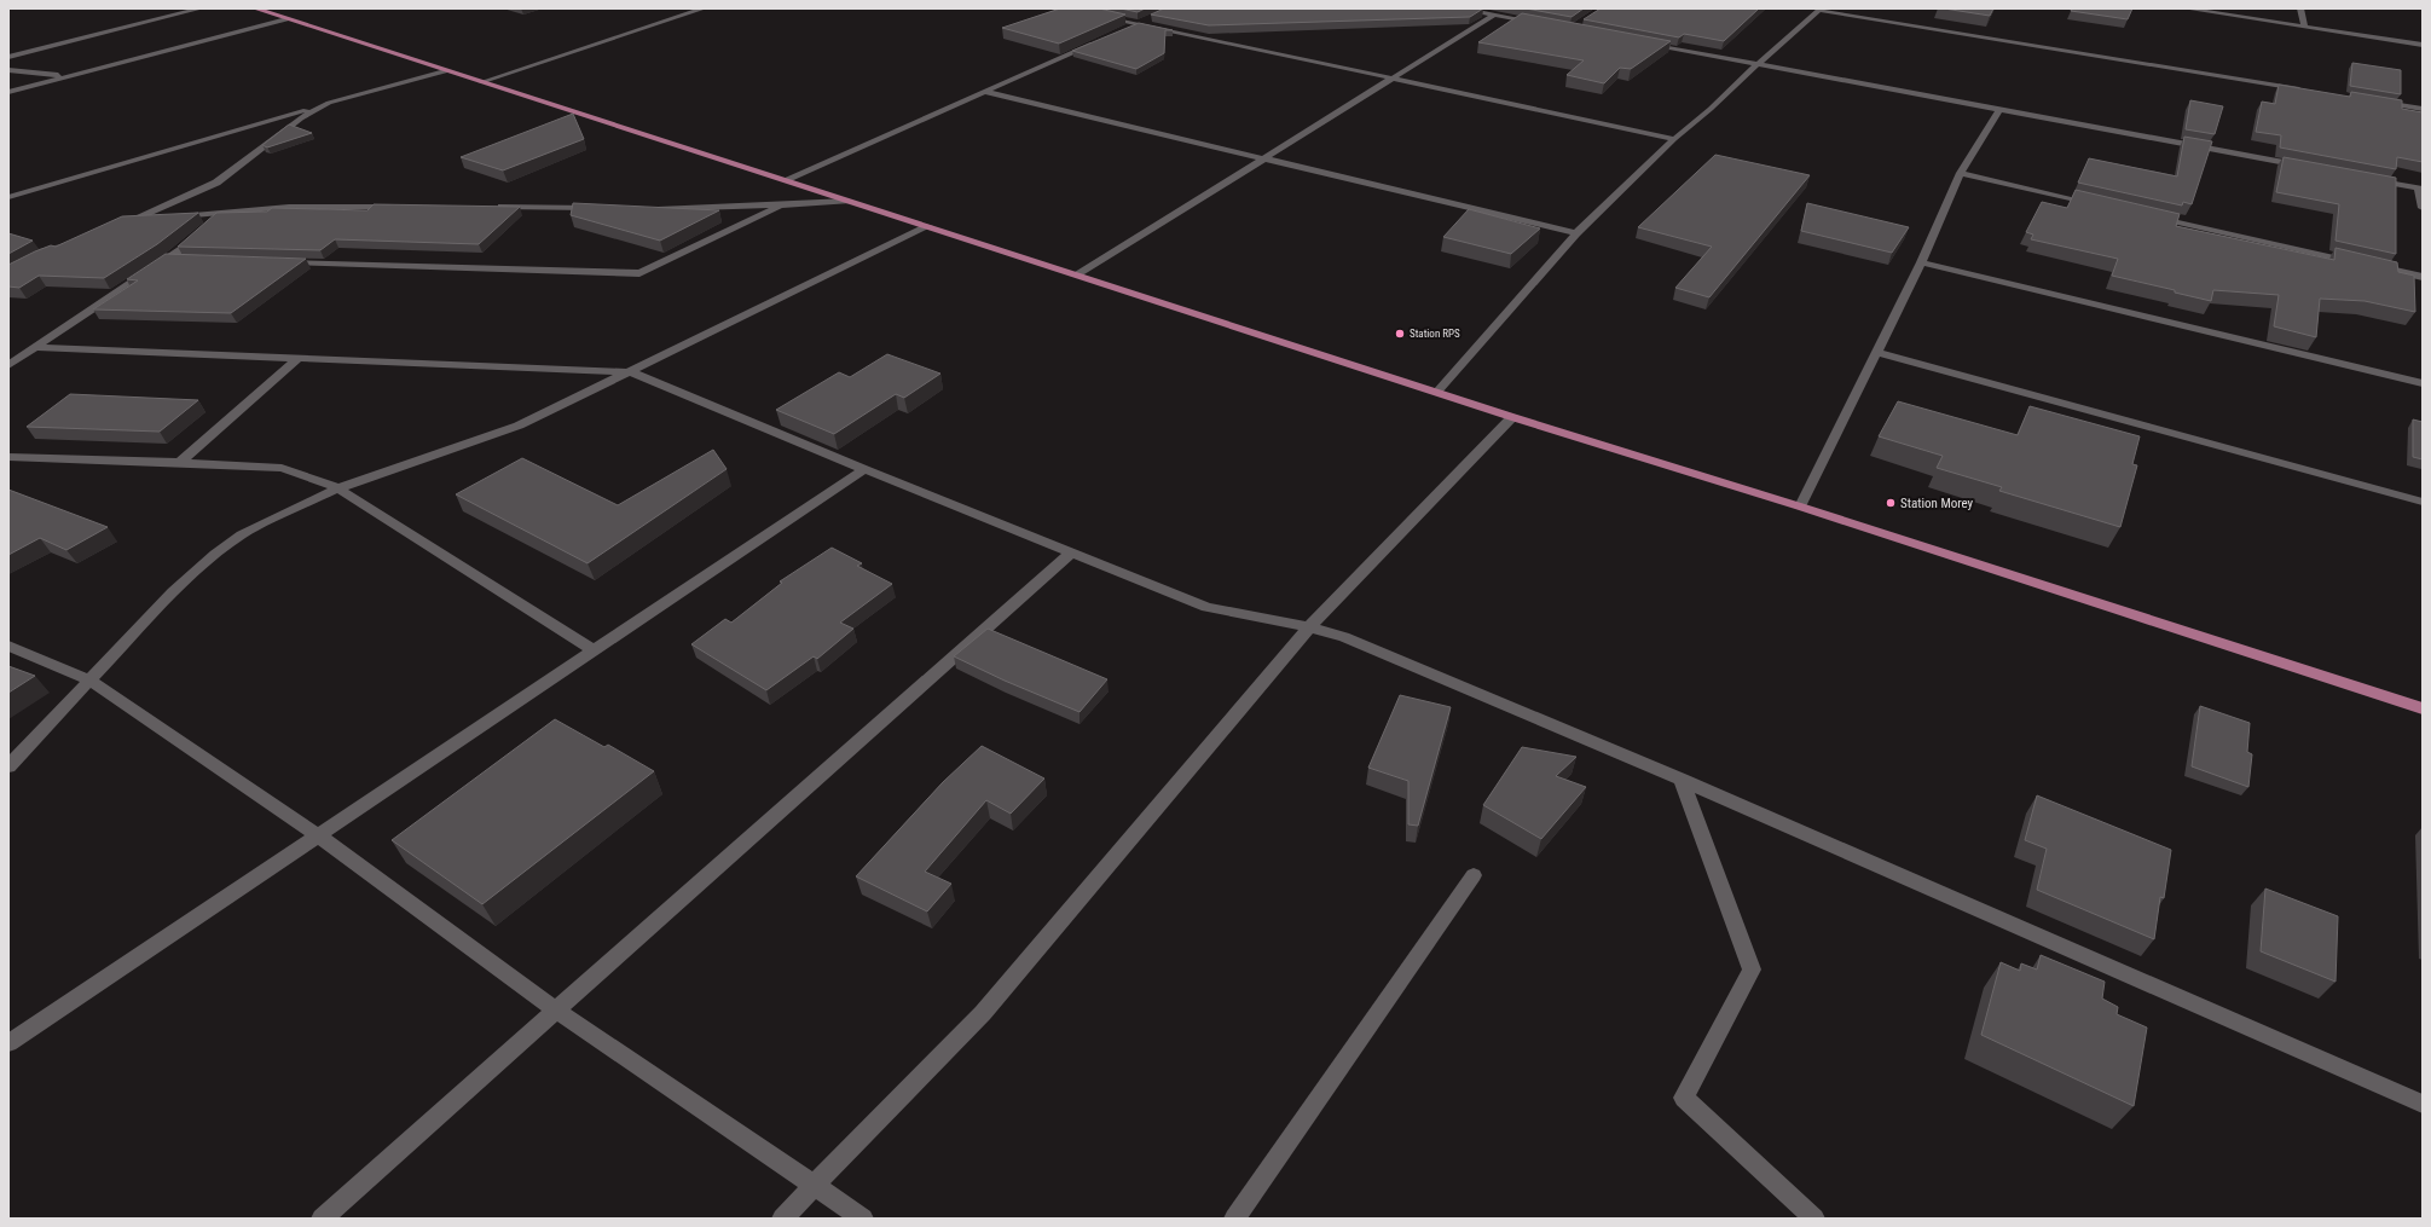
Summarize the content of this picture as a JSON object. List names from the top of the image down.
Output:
{
  "places": ["Station RPS", "Station Morey"]
}
